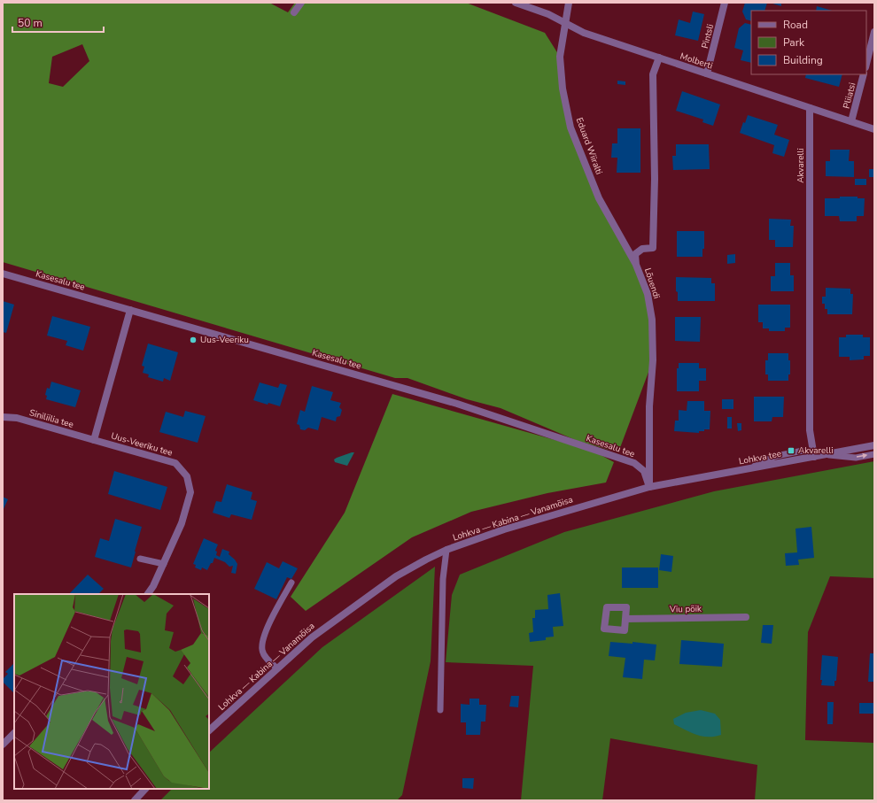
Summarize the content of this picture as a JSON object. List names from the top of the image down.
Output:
{
  "streets": {
    "street": [
      "Pintsli",
      "Molberti",
      "Pliiatsi",
      "Eduard Wiiralti",
      "Akvarelli",
      "Kasesalu tee",
      "Lõuendi",
      "Siniliilia tee",
      "Uus-Veeriku tee",
      "Lohkva tee",
      "Lohkva — Kabina — Vanamõisa",
      "Viu põik"
    ]
  },
  "crossings": [
    ["Pintsli", "Molberti"],
    ["Molberti", "Pliiatsi"],
    ["Molberti", "Eduard Wiiralti"],
    ["Molberti", "Akvarelli"],
    ["Molberti", "Lõuendi"],
    ["Eduard Wiiralti", "Lõuendi"],
    ["Akvarelli", "Lohkva tee"],
    ["Kasesalu tee", "Lõuendi"],
    ["Kasesalu tee", "Lohkva tee"],
    ["Kasesalu tee", "Lohkva — Kabina — Vanamõisa"],
    ["Lõuendi", "Lohkva tee"],
    ["Lõuendi", "Lohkva — Kabina — Vanamõisa"],
    ["Siniliilia tee", "Uus-Veeriku tee"],
    ["Lohkva tee", "Lohkva — Kabina — Vanamõisa"]
  ],
  "places": {
    "other": ["Uus-Veeriku"],
    "transit": ["Akvarelli"]
  },
  "legend": ["Road", "Park", "Building"],
  "scale_bar": "50 m"
}
